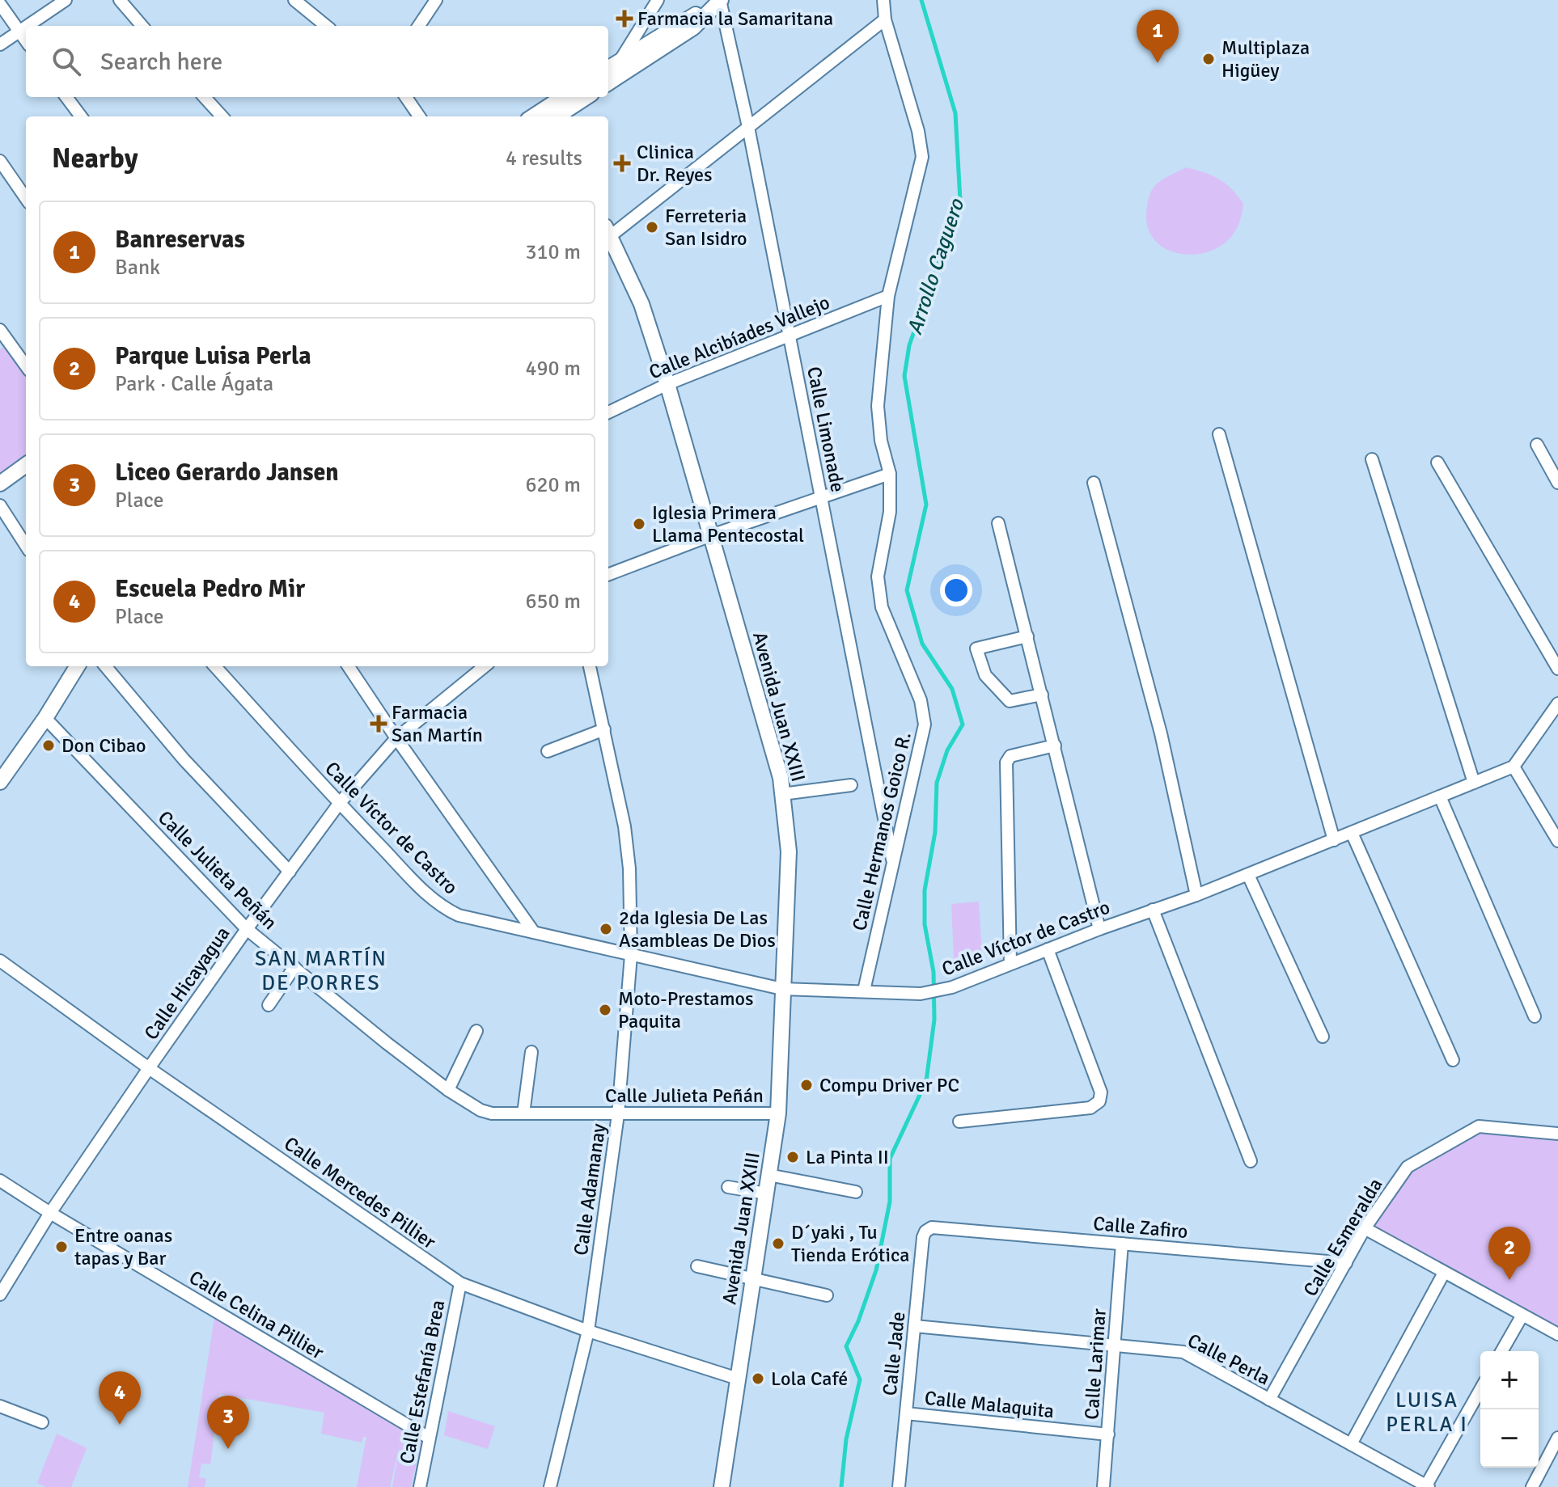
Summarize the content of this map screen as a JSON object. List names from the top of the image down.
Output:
{
  "streets": {
    "main road": ["Avenida Juan XXIII"],
    "street": [
      "Calle Alcibíades Vallejo",
      "Calle Limonade",
      "Calle Víctor de Castro",
      "Calle Hermanos Goico R.",
      "Calle Julieta Peñán",
      "Calle Hicayagua",
      "Calle Adamanay",
      "Calle Mercedes Pillier",
      "Calle Zafiro",
      "Calle Esmeralda",
      "Calle Celina Pillier",
      "Calle Jade",
      "Calle Perla",
      "Calle Larimar",
      "Calle Estefanía Brea",
      "Calle Malaquita"
    ]
  },
  "crossings": [
    ["Calle Alcibíades Vallejo", "Calle Limonade"],
    ["Calle Alcibíades Vallejo", "Avenida Juan XXIII"],
    ["Calle Alcibíades Vallejo", "Calle Hermanos Goico R."],
    ["Calle Limonade", "Calle Hermanos Goico R."],
    ["Avenida Juan XXIII", "Calle Víctor de Castro"],
    ["Avenida Juan XXIII", "Calle Julieta Peñán"],
    ["Avenida Juan XXIII", "Calle Mercedes Pillier"],
    ["Calle Víctor de Castro", "Calle Hermanos Goico R."],
    ["Calle Víctor de Castro", "Calle Hicayagua"],
    ["Calle Víctor de Castro", "Calle Adamanay"],
    ["Calle Julieta Peñán", "Calle Hicayagua"],
    ["Calle Julieta Peñán", "Calle Adamanay"],
    ["Calle Hicayagua", "Calle Mercedes Pillier"],
    ["Calle Hicayagua", "Calle Celina Pillier"],
    ["Calle Adamanay", "Calle Mercedes Pillier"],
    ["Calle Mercedes Pillier", "Calle Estefanía Brea"],
    ["Calle Zafiro", "Calle Esmeralda"],
    ["Calle Zafiro", "Calle Jade"],
    ["Calle Zafiro", "Calle Larimar"],
    ["Calle Esmeralda", "Calle Perla"],
    ["Calle Celina Pillier", "Calle Estefanía Brea"],
    ["Calle Jade", "Calle Perla"],
    ["Calle Jade", "Calle Malaquita"],
    ["Calle Perla", "Calle Larimar"],
    ["Calle Larimar", "Calle Malaquita"]
  ],
  "districts": ["SAN MARTÍN DE PORRES", "LUISA PERLA I"],
  "water": ["Arrollo Caguero"],
  "places": {
    "health": ["Farmacia la Samaritana", "Clinica Dr. Reyes", "Farmacia San Martín"],
    "other": [
      "Multiplaza Higüey",
      "Ferreteria San Isidro",
      "Iglesia Primera Llama Pentecostal",
      "Don Cibao",
      "2da Iglesia De Las Asambleas De Dios",
      "Moto-Prestamos Paquita",
      "Compu Driver PC",
      "La Pinta II",
      "D´yaki , Tu Tienda Erótica",
      "Entre oanas tapas y Bar",
      "Lola Café"
    ]
  },
  "page": {
    "pins": [
      "1",
      "2",
      "4",
      "3"
    ],
    "search": "Search here",
    "heading": ["Nearby", "4 results"],
    "list": [
      {
        "mark": "1",
        "name": "Banreservas",
        "note": "Bank",
        "value": "310 m"
      },
      {
        "mark": "2",
        "name": "Parque Luisa Perla",
        "note": "Park · Calle Ágata",
        "value": "490 m"
      },
      {
        "mark": "3",
        "name": "Liceo Gerardo Jansen",
        "note": "Place",
        "value": "620 m"
      },
      {
        "mark": "4",
        "name": "Escuela Pedro Mir",
        "note": "Place",
        "value": "650 m"
      }
    ],
    "map_buttons": ["+", "−"]
  }
}
